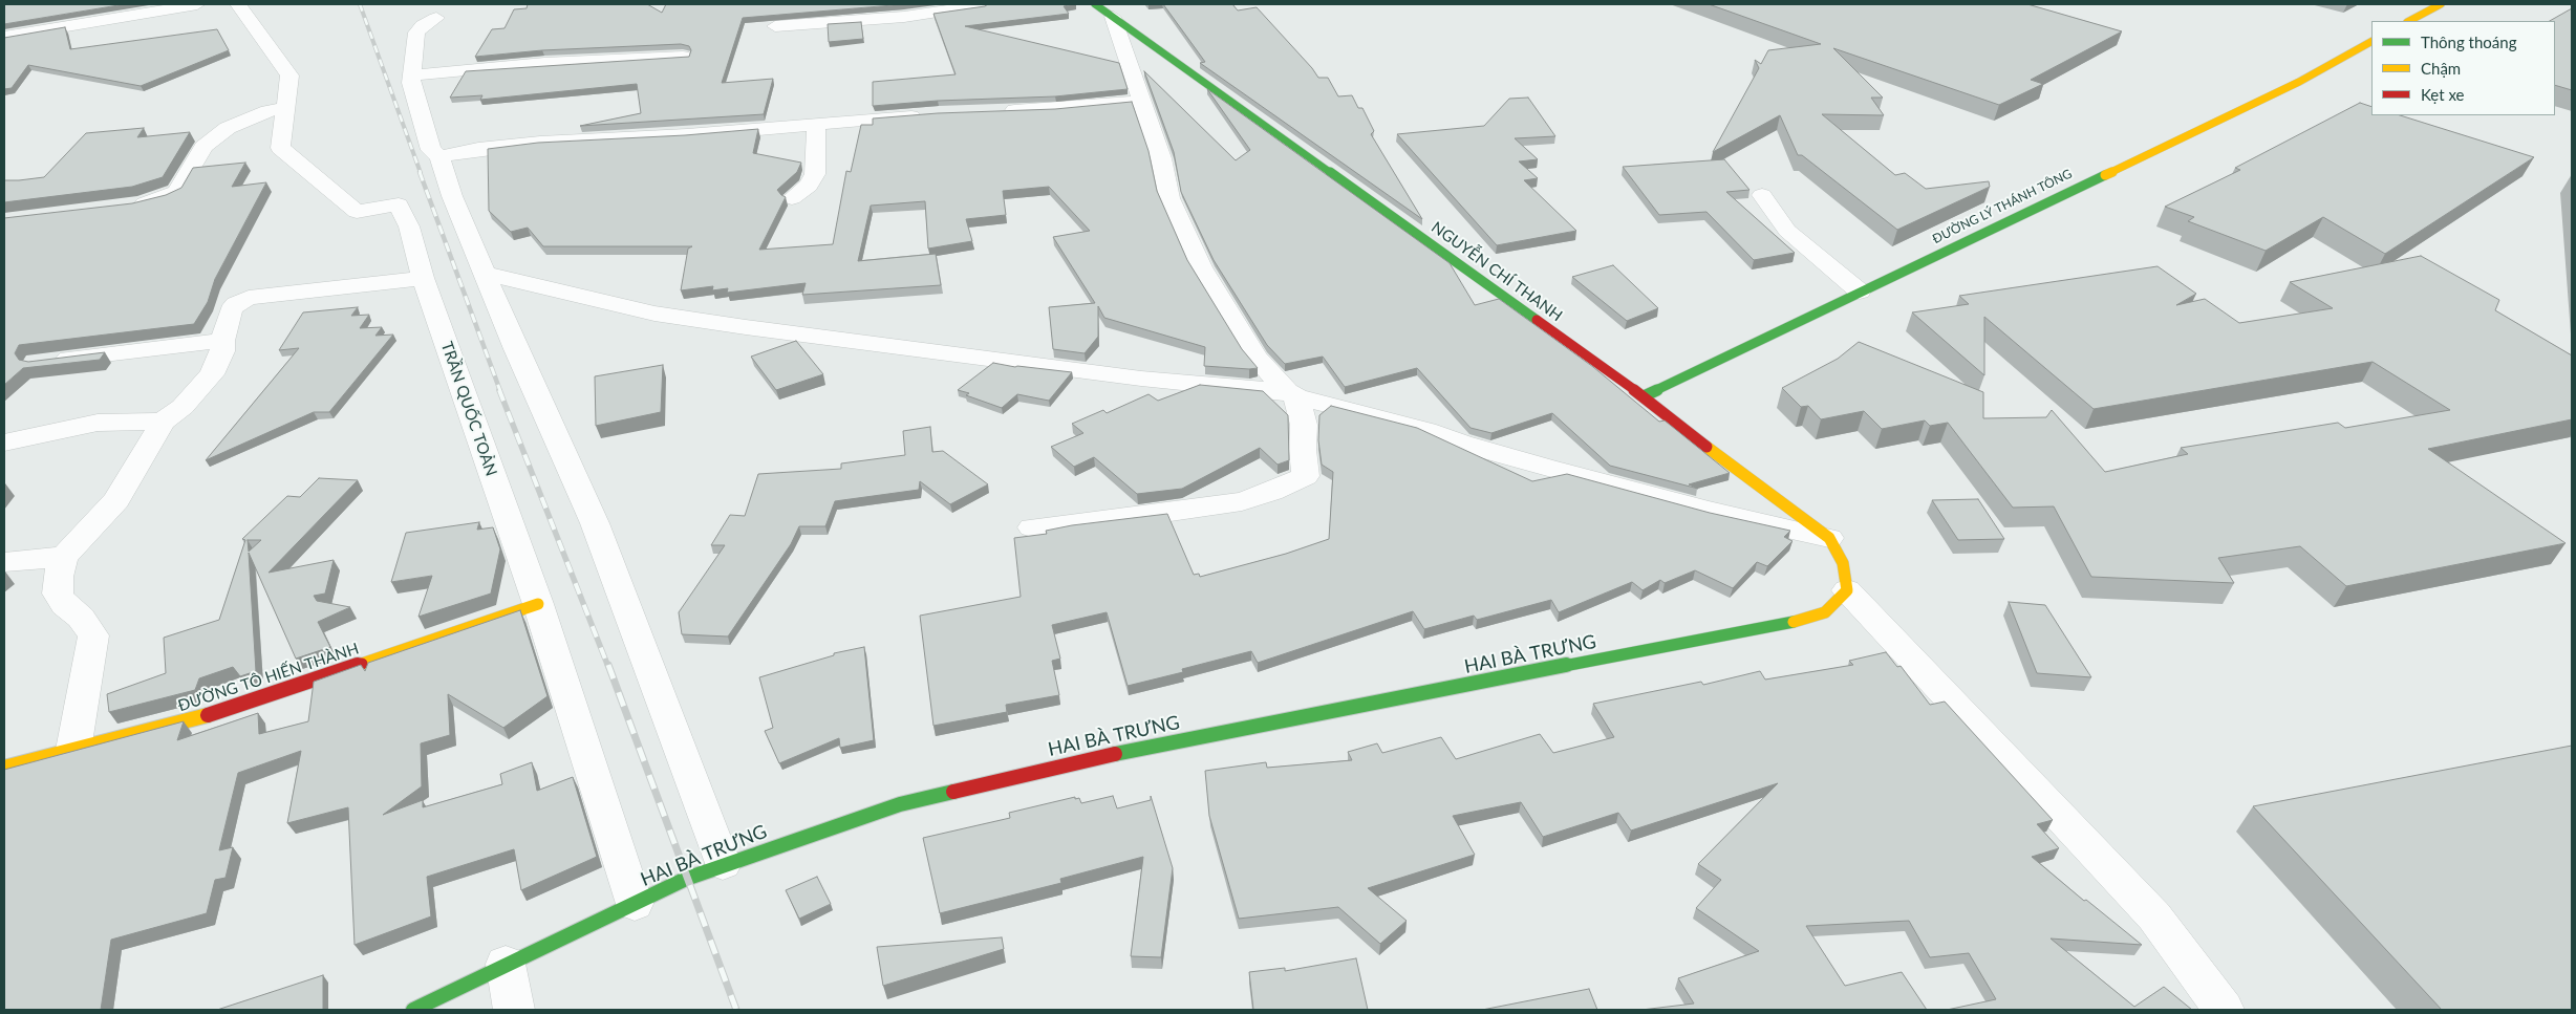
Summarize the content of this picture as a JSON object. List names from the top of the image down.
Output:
{
  "streets": {
    "main road": [
      "ĐƯỜNG LÝ THÁNH TÔNG",
      "NGUYỄN CHÍ THANH",
      "HAI BÀ TRƯNG",
      "ĐƯỜNG TÔ HIẾN THÀNH"
    ],
    "street": ["TRẦN QUỐC TOẢN"]
  },
  "crossings": [
    ["ĐƯỜNG LÝ THÁNH TÔNG", "NGUYỄN CHÍ THANH"],
    ["NGUYỄN CHÍ THANH", "HAI BÀ TRƯNG"],
    ["TRẦN QUỐC TOẢN", "HAI BÀ TRƯNG"],
    ["TRẦN QUỐC TOẢN", "ĐƯỜNG TÔ HIẾN THÀNH"]
  ],
  "legend": ["Thông thoáng", "Chậm", "Kẹt xe"]
}
